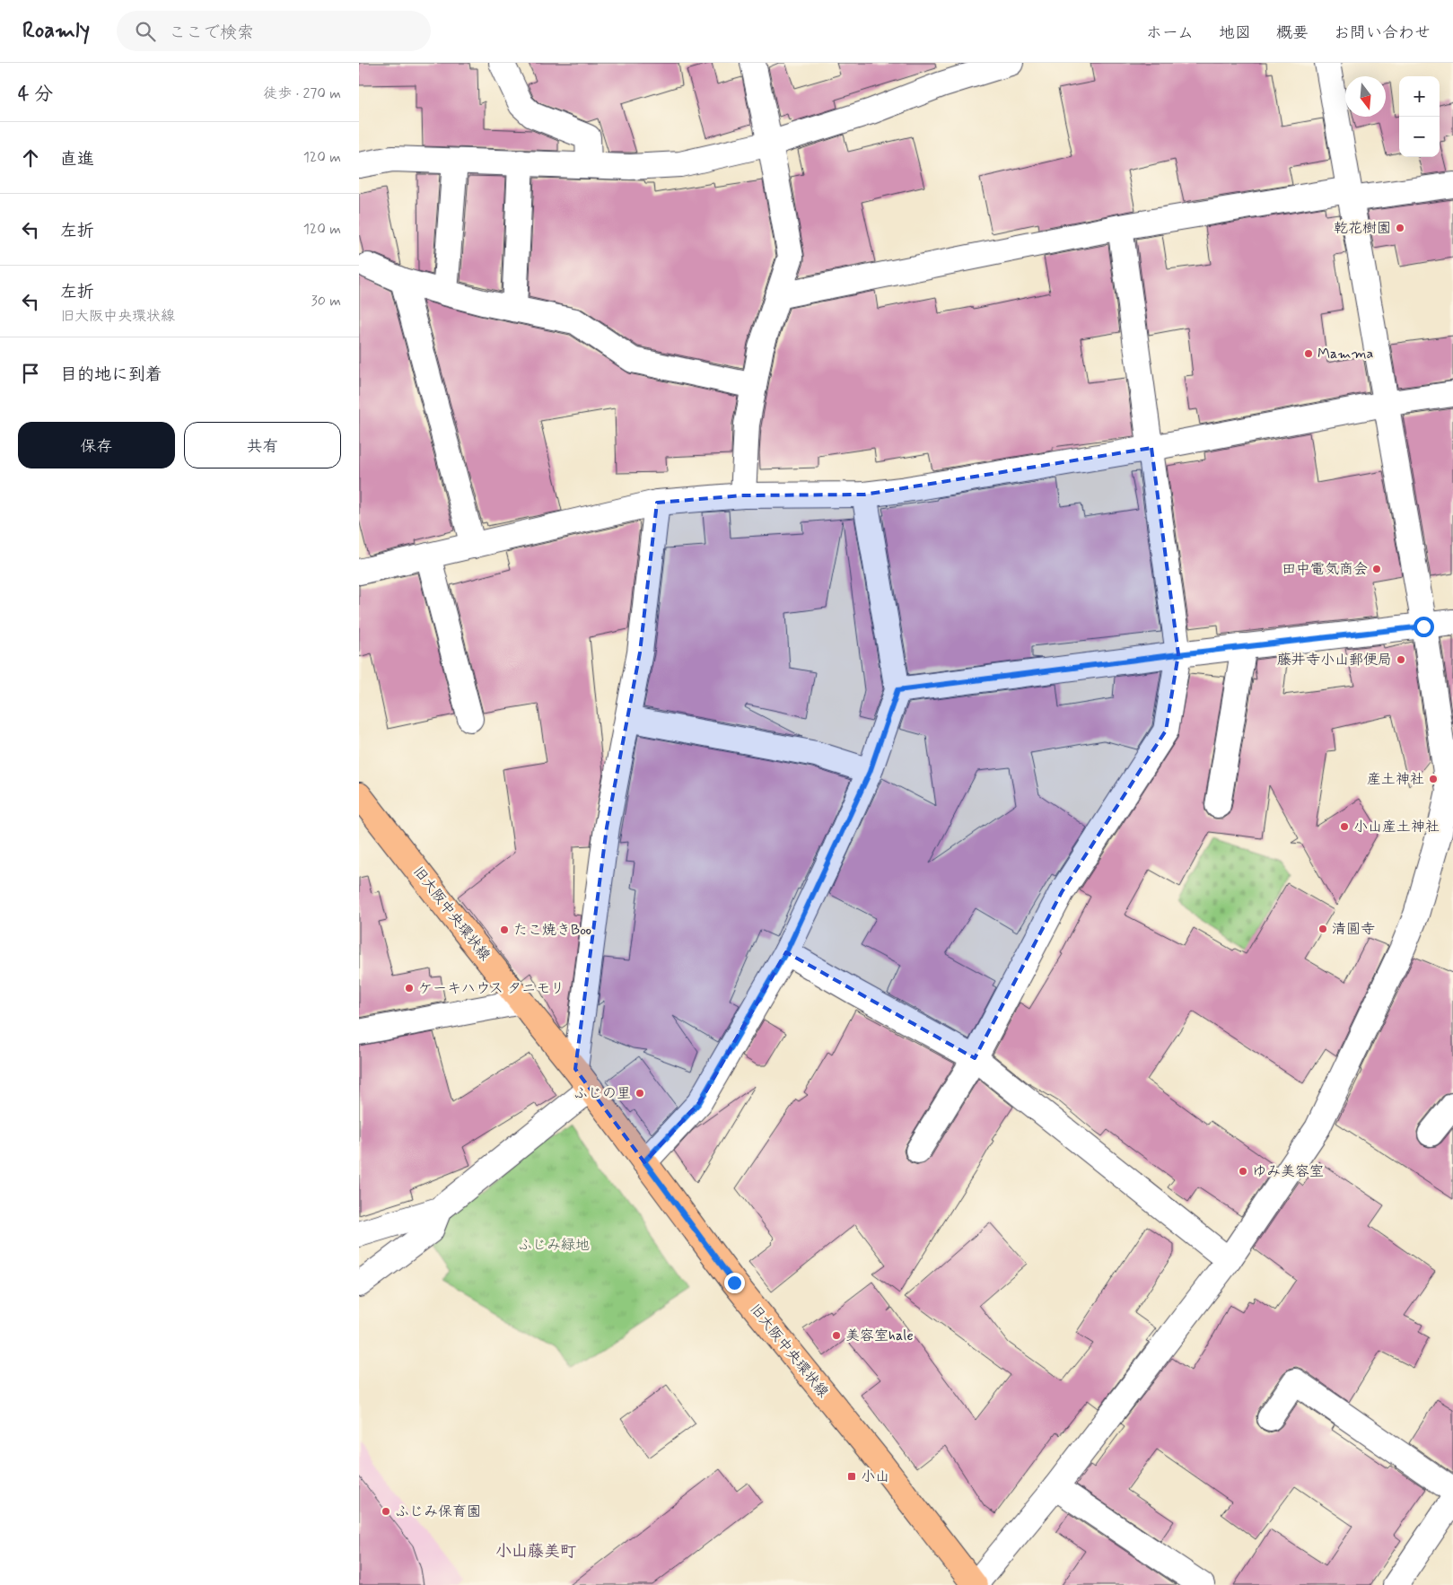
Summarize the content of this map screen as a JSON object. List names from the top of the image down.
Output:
{
  "streets": {
    "main road": ["旧大阪中央環状線"]
  },
  "districts": ["小山藤美町"],
  "parks": ["ふじみ緑地"],
  "places": {
    "other": [
      "乾花樹園",
      "Mamma",
      "田中電気商会",
      "藤井寺小山郵便局",
      "産土神社",
      "小山産土神社",
      "清圓寺",
      "たこ焼きBoo",
      "ケーキハウス タニモリ",
      "ふじの里",
      "ゆみ美容室",
      "美容室hale",
      "ふじみ保育園"
    ],
    "transit": ["小山"]
  },
  "north": "bottom",
  "page": {
    "header": "Roamly",
    "search": "ここで検索",
    "nav": [
      "ホーム",
      "地図",
      "概要",
      "お問い合わせ"
    ],
    "heading": ["4 分", "徒歩 · 270 m"],
    "map_buttons": ["+", "−"],
    "list": [
      ["直進", "120 m"],
      ["左折", "120 m"],
      ["左折", "旧大阪中央環状線", "30 m"],
      "目的地に到着"
    ],
    "buttons": ["保存", "共有"]
  }
}
